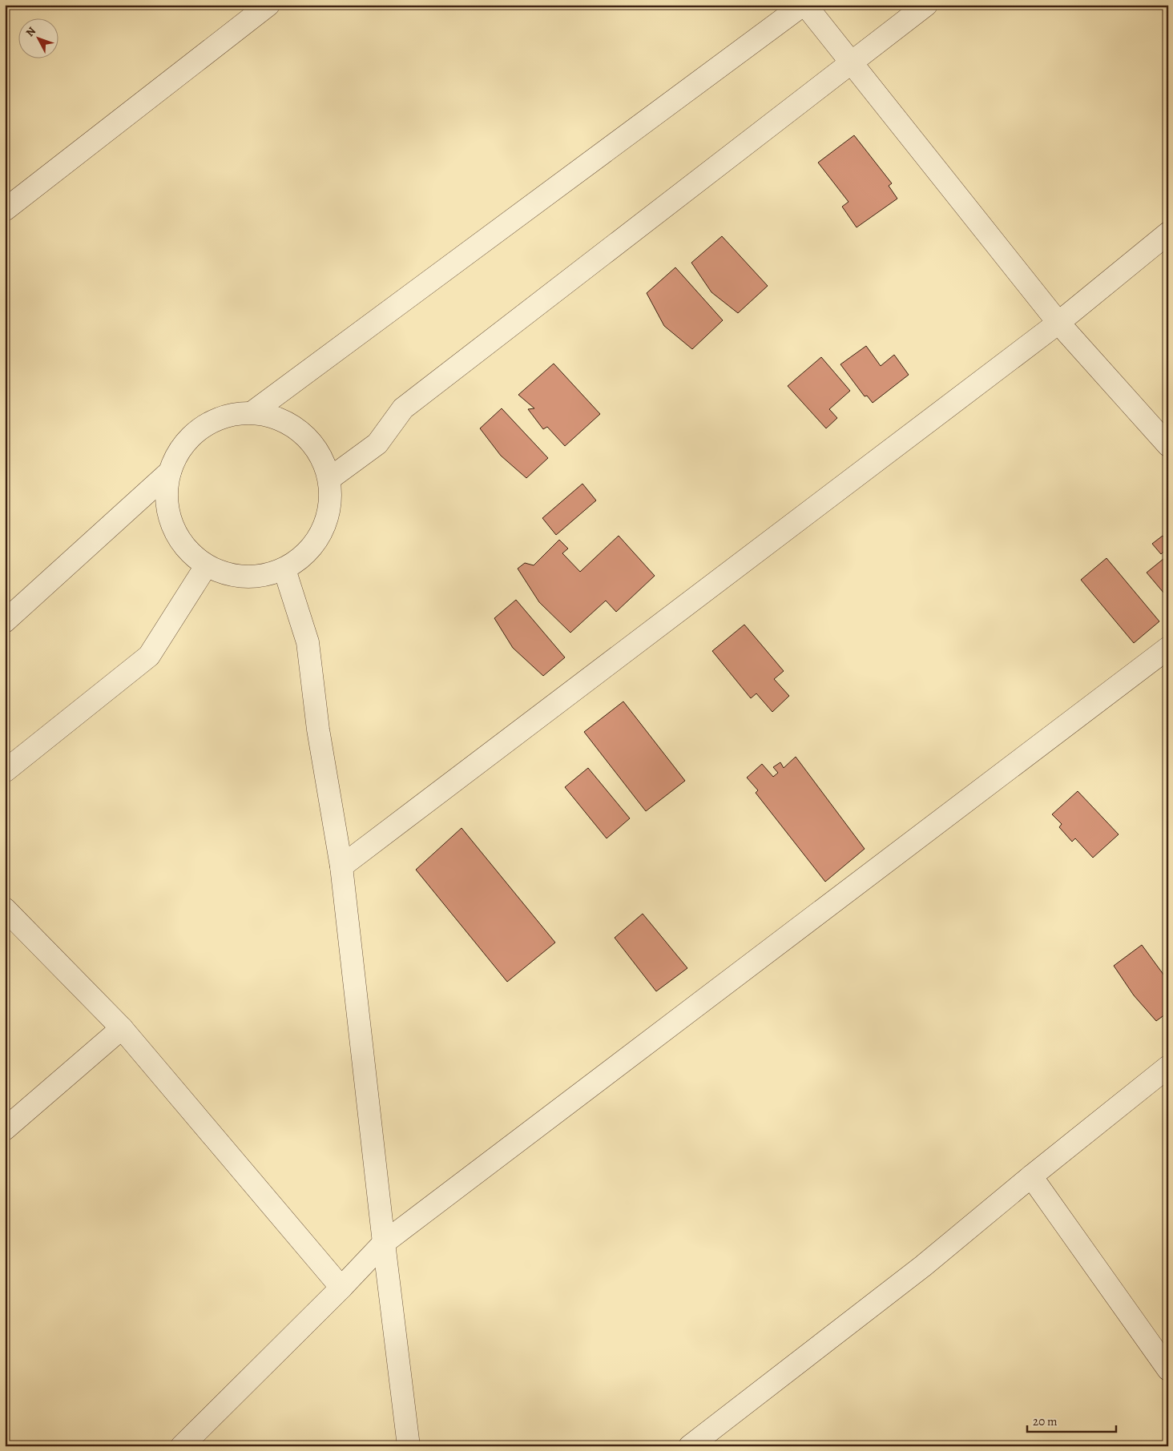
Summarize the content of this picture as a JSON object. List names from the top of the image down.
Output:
{
  "scale_bar": "20 m",
  "north": "top left"
}
